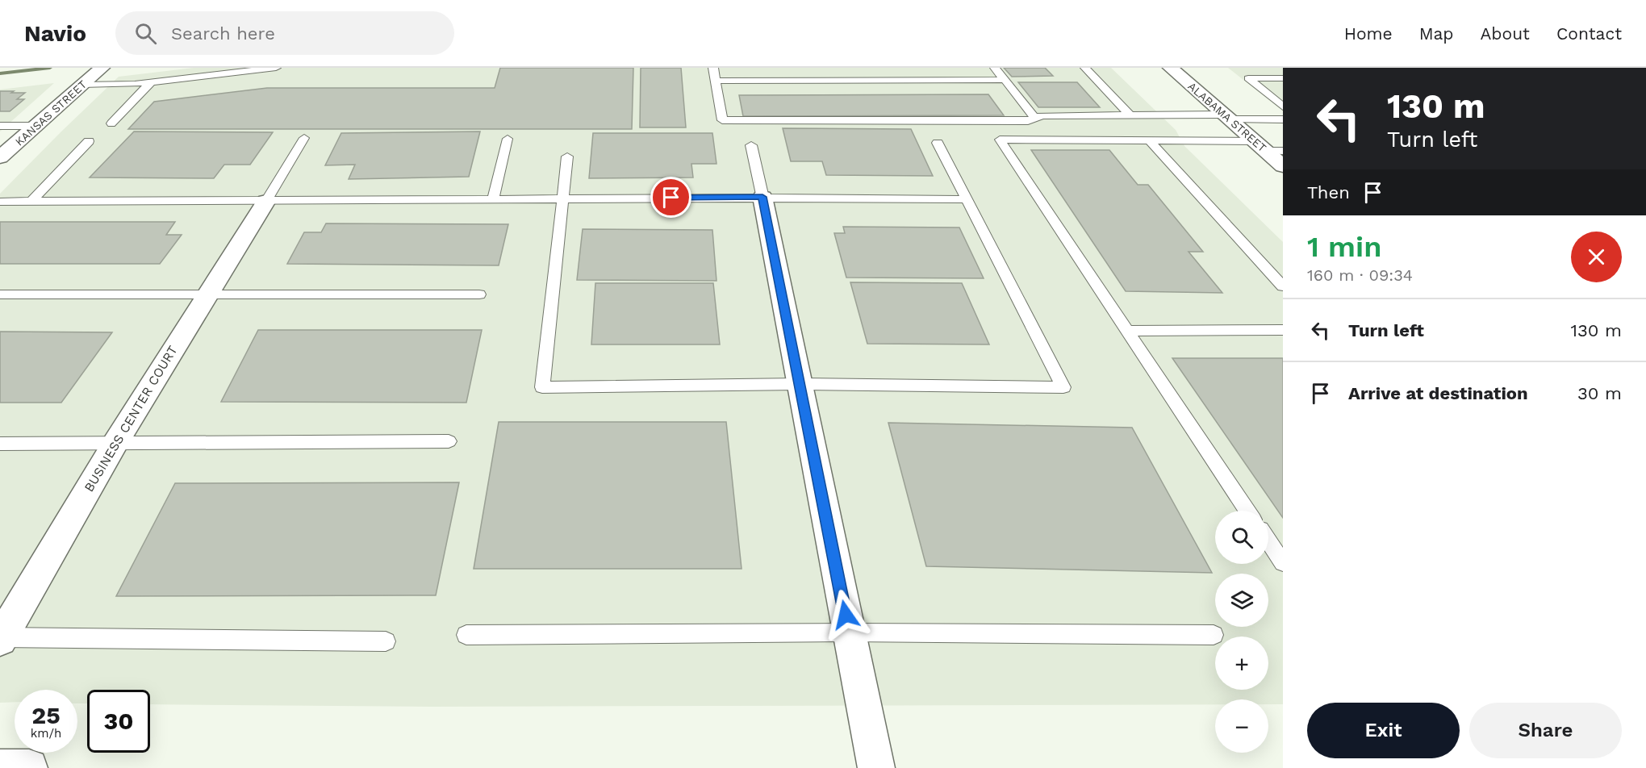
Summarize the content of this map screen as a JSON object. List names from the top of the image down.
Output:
{
  "streets": {
    "street": ["KANSAS STREET", "ALABAMA STREET", "BUSINESS CENTER COURT"]
  },
  "page": {
    "header": "Navio",
    "search": "Search here",
    "nav": [
      "Home",
      "Map",
      "About",
      "Contact"
    ],
    "turn": ["130 m", "Turn left"],
    "then": "Then",
    "heading": ["1 min", "160 m · 09:34"],
    "list": [
      {
        "name": "Turn left",
        "value": "130 m"
      },
      {
        "name": "Arrive at destination",
        "value": "30 m"
      }
    ],
    "map_buttons": ["+", "−"],
    "speed": "25 km/h",
    "limit": "30",
    "buttons": ["Exit", "Share"]
  }
}
